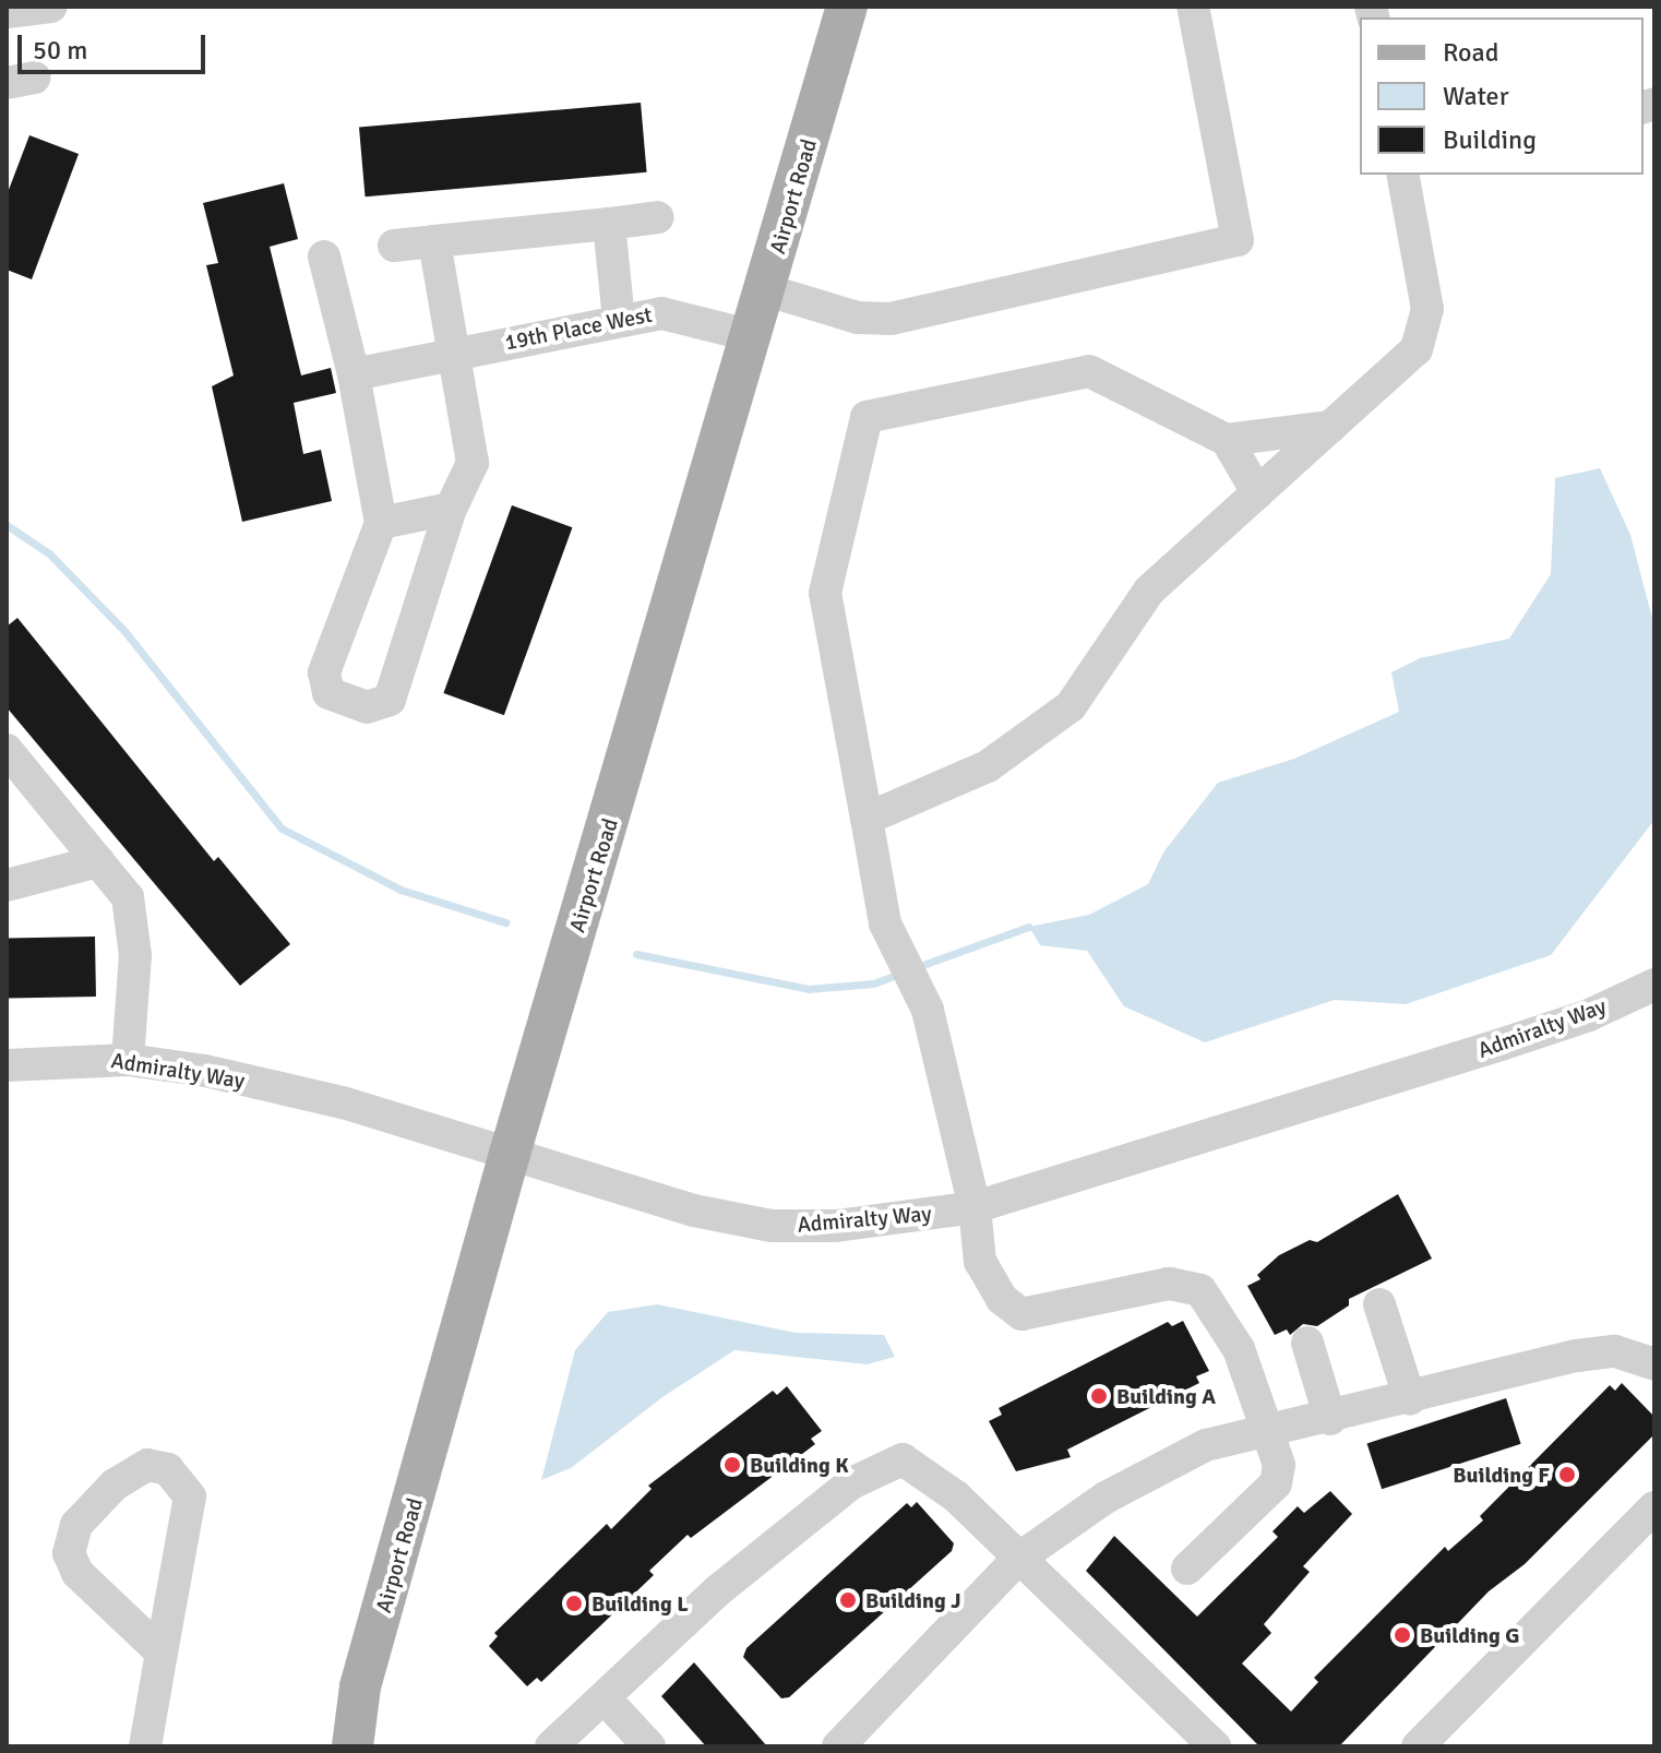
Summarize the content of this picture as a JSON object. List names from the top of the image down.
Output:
{
  "streets": {
    "main road": ["Airport Road"],
    "street": ["19th Place West", "Admiralty Way"]
  },
  "crossings": [
    ["Airport Road", "19th Place West"],
    ["Airport Road", "Admiralty Way"]
  ],
  "places": [
    "Building A",
    "Building K",
    "Building F",
    "Building J",
    "Building L",
    "Building G"
  ],
  "legend": ["Road", "Water", "Building"],
  "scale_bar": "50 m"
}
